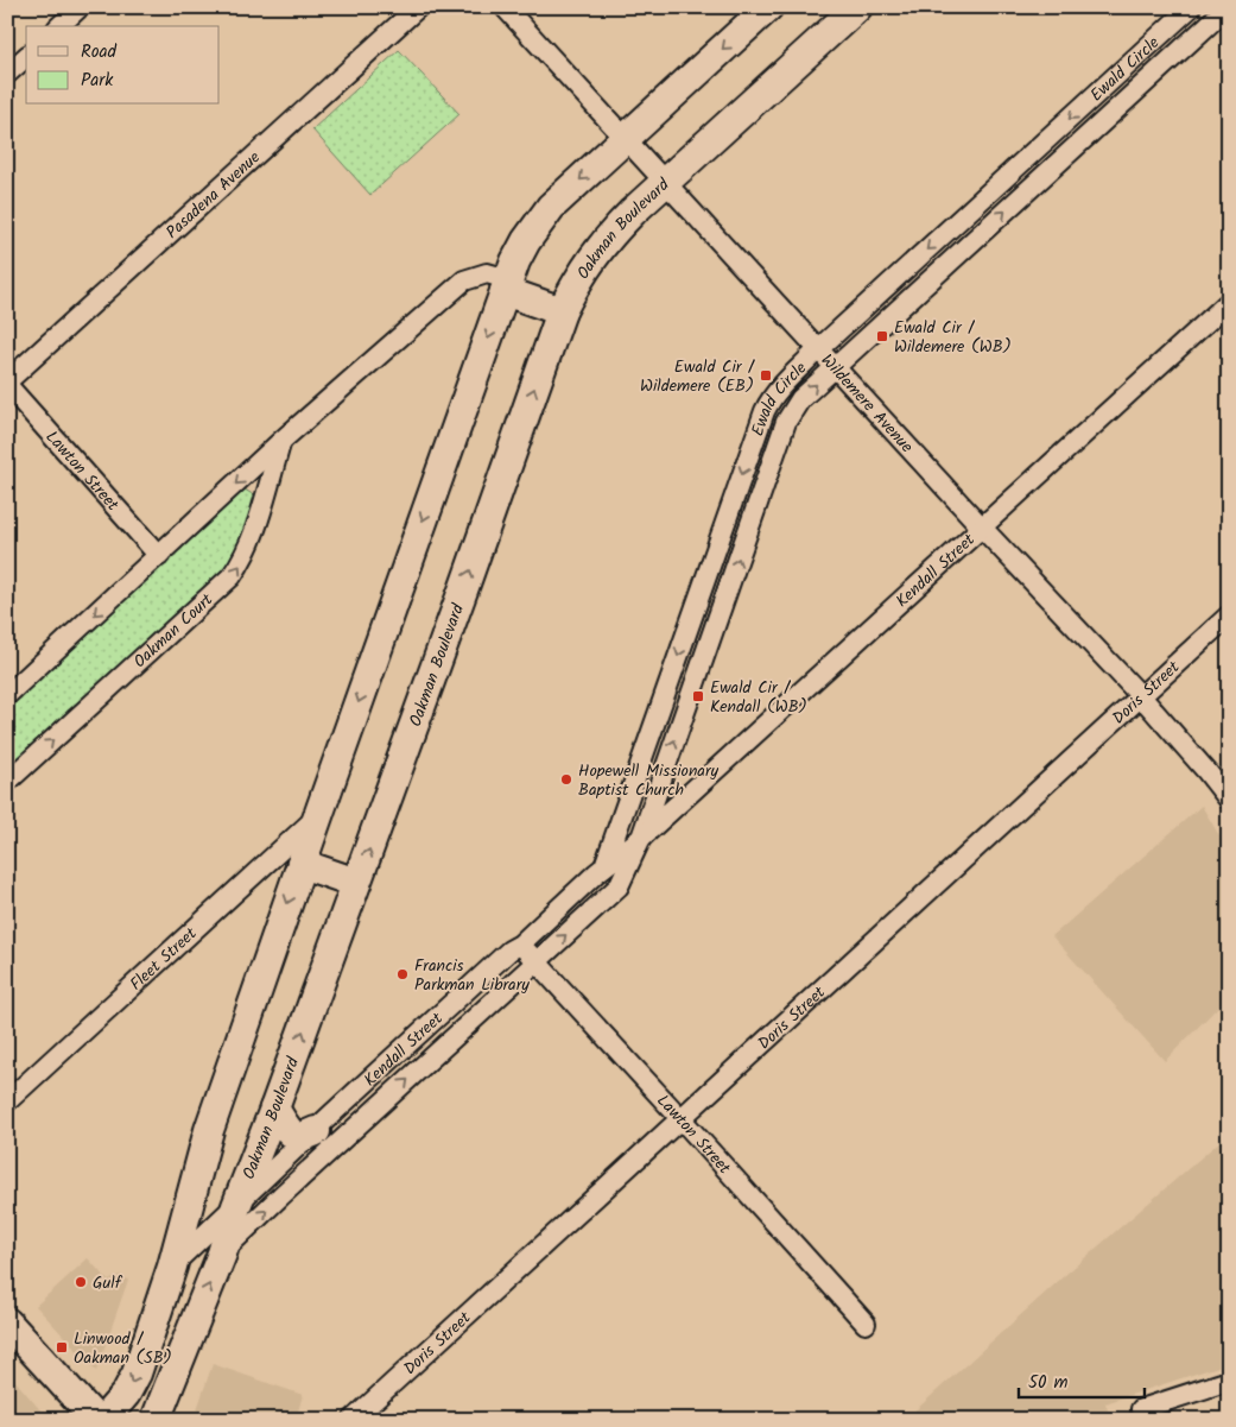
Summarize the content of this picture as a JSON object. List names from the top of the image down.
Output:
{
  "streets": {
    "street": [
      "Ewald Circle",
      "Pasadena Avenue",
      "Oakman Boulevard",
      "Wildemere Avenue",
      "Lawton Street",
      "Kendall Street",
      "Oakman Court",
      "Doris Street",
      "Fleet Street"
    ]
  },
  "crossings": [
    ["Ewald Circle", "Wildemere Avenue"],
    ["Ewald Circle", "Kendall Street"],
    ["Pasadena Avenue", "Lawton Street"],
    ["Oakman Boulevard", "Wildemere Avenue"],
    ["Oakman Boulevard", "Kendall Street"],
    ["Wildemere Avenue", "Kendall Street"],
    ["Wildemere Avenue", "Doris Street"],
    ["Lawton Street", "Kendall Street"],
    ["Lawton Street", "Doris Street"]
  ],
  "places": {
    "transit": [
      "Ewald Cir / Wildemere (WB)",
      "Ewald Cir / Wildemere (EB)",
      "Ewald Cir / Kendall (WB)",
      "Linwood / Oakman (SB)"
    ],
    "other": ["Hopewell Missionary Baptist Church", "Francis Parkman Library", "Gulf"]
  },
  "legend": ["Road", "Park"],
  "scale_bar": "50 m"
}
